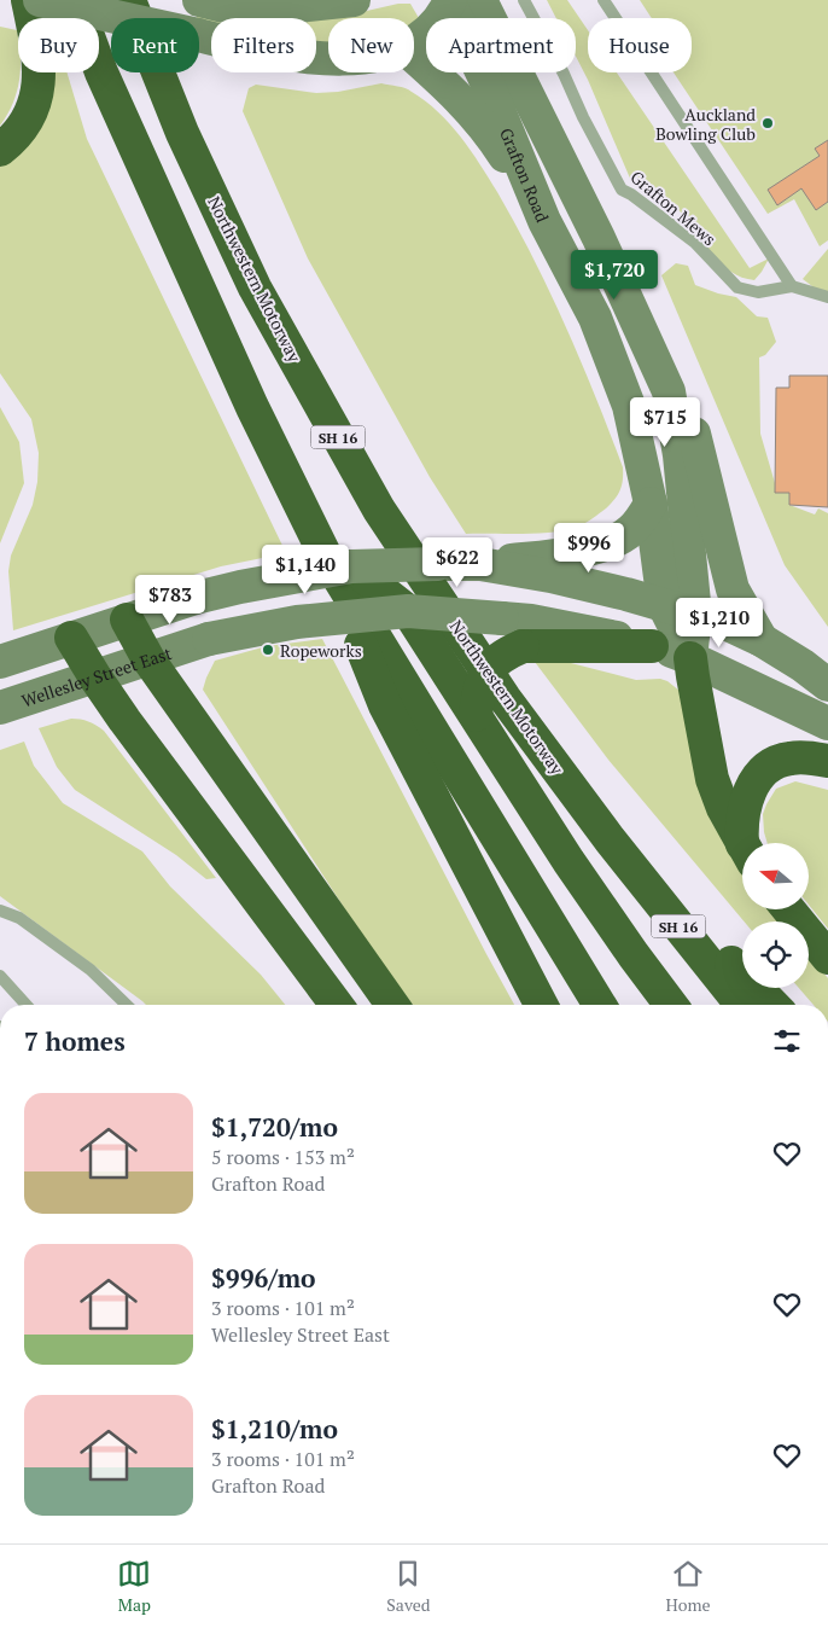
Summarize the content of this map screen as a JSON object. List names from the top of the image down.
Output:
{
  "streets": {
    "highway": ["Northwestern Motorway", "SH 16"],
    "main road": ["Grafton Road", "Wellesley Street East"],
    "lane": ["Grafton Mews"]
  },
  "crossings": [
    ["Grafton Road", "Wellesley Street East"]
  ],
  "places": ["Auckland Bowling Club", "Ropeworks"],
  "north": "left",
  "page": {
    "chip": [
      "Buy",
      "Rent",
      "Filters",
      "New",
      "Apartment",
      "House"
    ],
    "price": [
      "$1,720",
      "$715",
      "$996",
      "$622",
      "$1,140",
      "$783",
      "$1,210"
    ],
    "heading": "7 homes",
    "list": [
      {
        "name": "$1,720/mo",
        "note": "5 rooms · 153 m² · Grafton Road"
      },
      {
        "name": "$996/mo",
        "note": "3 rooms · 101 m² · Wellesley Street East"
      },
      {
        "name": "$1,210/mo",
        "note": "3 rooms · 101 m² · Grafton Road"
      }
    ],
    "tabs": ["Map", "Saved", "Home"]
  }
}
